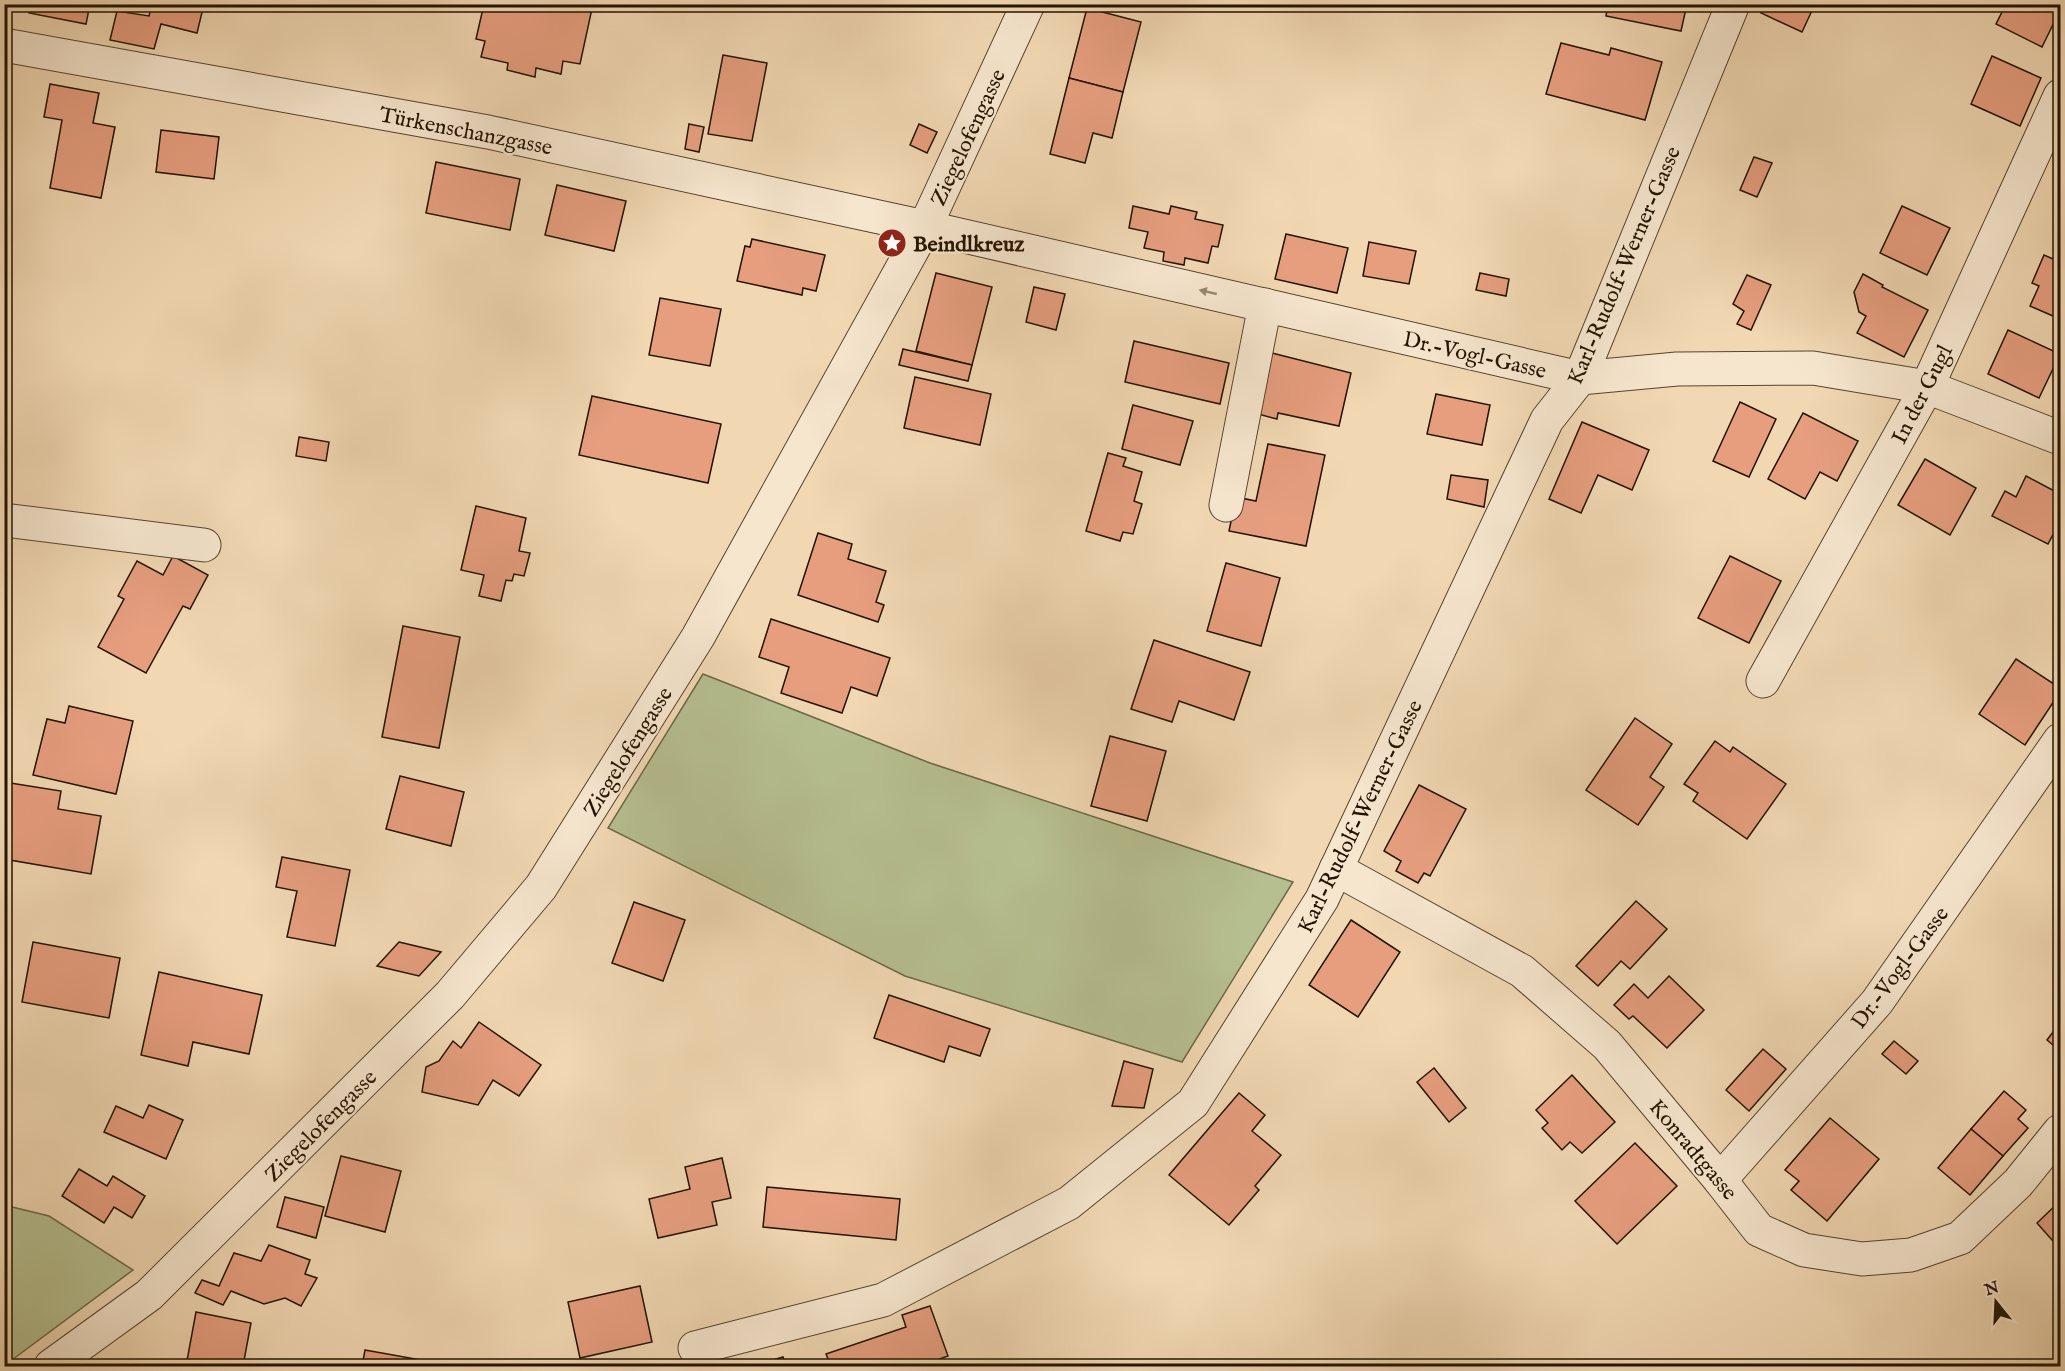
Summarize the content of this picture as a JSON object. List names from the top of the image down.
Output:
{
  "streets": {
    "street": [
      "Türkenschanzgasse",
      "Ziegelofengasse",
      "Karl-Rudolf-Werner-Gasse",
      "Dr.-Vogl-Gasse",
      "In der Gugl",
      "Konradtgasse"
    ]
  },
  "crossings": [
    ["Türkenschanzgasse", "Ziegelofengasse"],
    ["Türkenschanzgasse", "Dr.-Vogl-Gasse"],
    ["Ziegelofengasse", "Dr.-Vogl-Gasse"],
    ["Karl-Rudolf-Werner-Gasse", "Dr.-Vogl-Gasse"],
    ["Karl-Rudolf-Werner-Gasse", "Konradtgasse"],
    ["Dr.-Vogl-Gasse", "In der Gugl"],
    ["Dr.-Vogl-Gasse", "Konradtgasse"]
  ],
  "places": {
    "place": ["Beindlkreuz"]
  },
  "north": "top"
}
